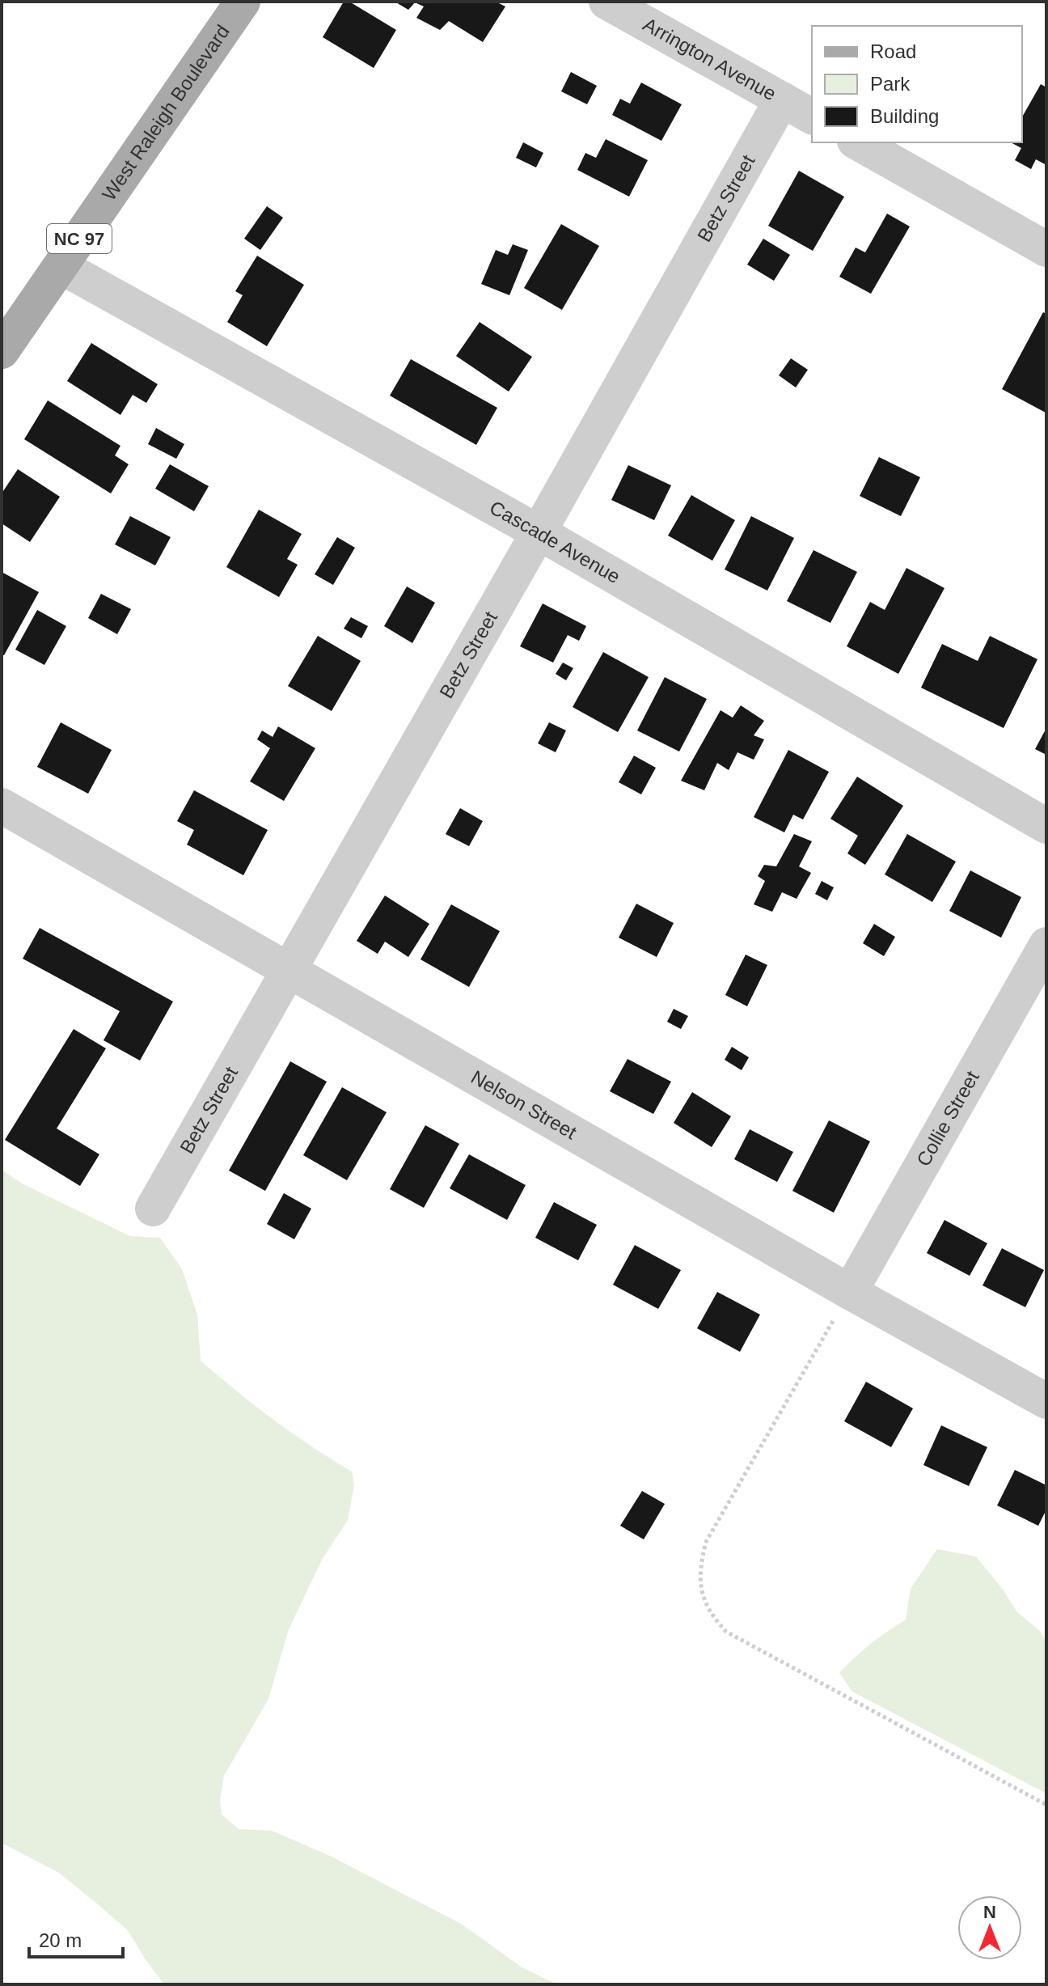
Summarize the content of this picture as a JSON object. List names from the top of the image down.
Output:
{
  "streets": {
    "main road": ["West Raleigh Boulevard", "NC 97"],
    "street": [
      "Arrington Avenue",
      "Betz Street",
      "Cascade Avenue",
      "Nelson Street",
      "Collie Street"
    ]
  },
  "crossings": [
    ["Arrington Avenue", "Betz Street"],
    ["West Raleigh Boulevard", "Cascade Avenue"],
    ["Betz Street", "Cascade Avenue"],
    ["Betz Street", "Nelson Street"],
    ["Nelson Street", "Collie Street"]
  ],
  "legend": ["Road", "Park", "Building"],
  "scale_bar": "20 m",
  "north": "top"
}
